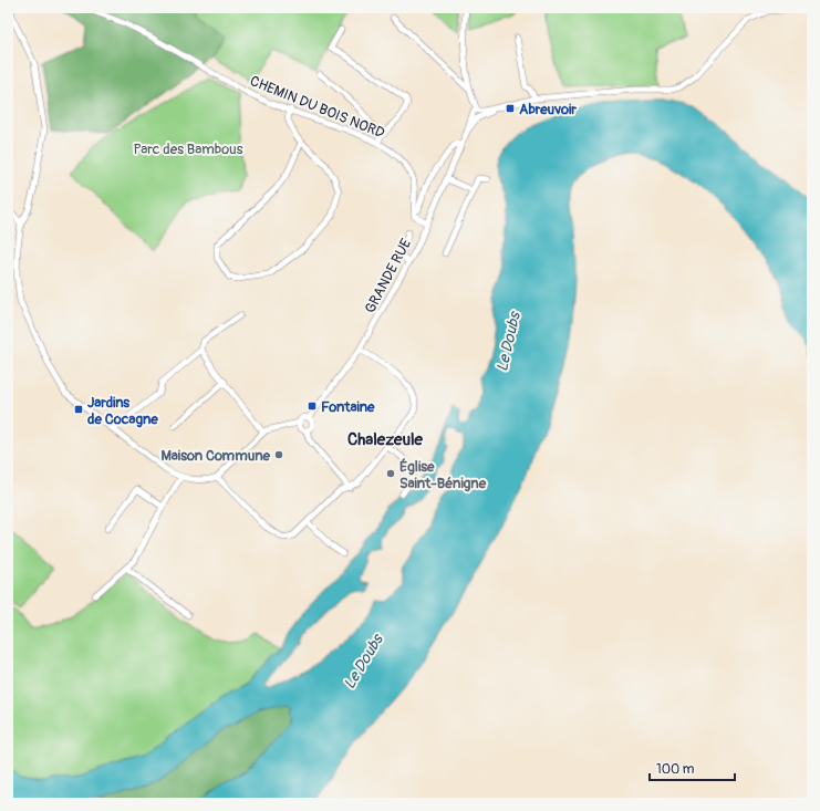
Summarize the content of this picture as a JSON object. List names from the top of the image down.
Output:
{
  "streets": {
    "street": ["CHEMIN DU BOIS NORD", "GRANDE RUE"]
  },
  "crossings": [
    ["CHEMIN DU BOIS NORD", "GRANDE RUE"]
  ],
  "districts": ["Chalezeule"],
  "water": ["Le Doubs"],
  "parks": ["Parc des Bambous"],
  "places": {
    "transit": ["Abreuvoir", "Fontaine", "Jardins de Cocagne"],
    "other": ["Maison Commune", "Église Saint-Bénigne"]
  },
  "scale_bar": "100 m"
}
